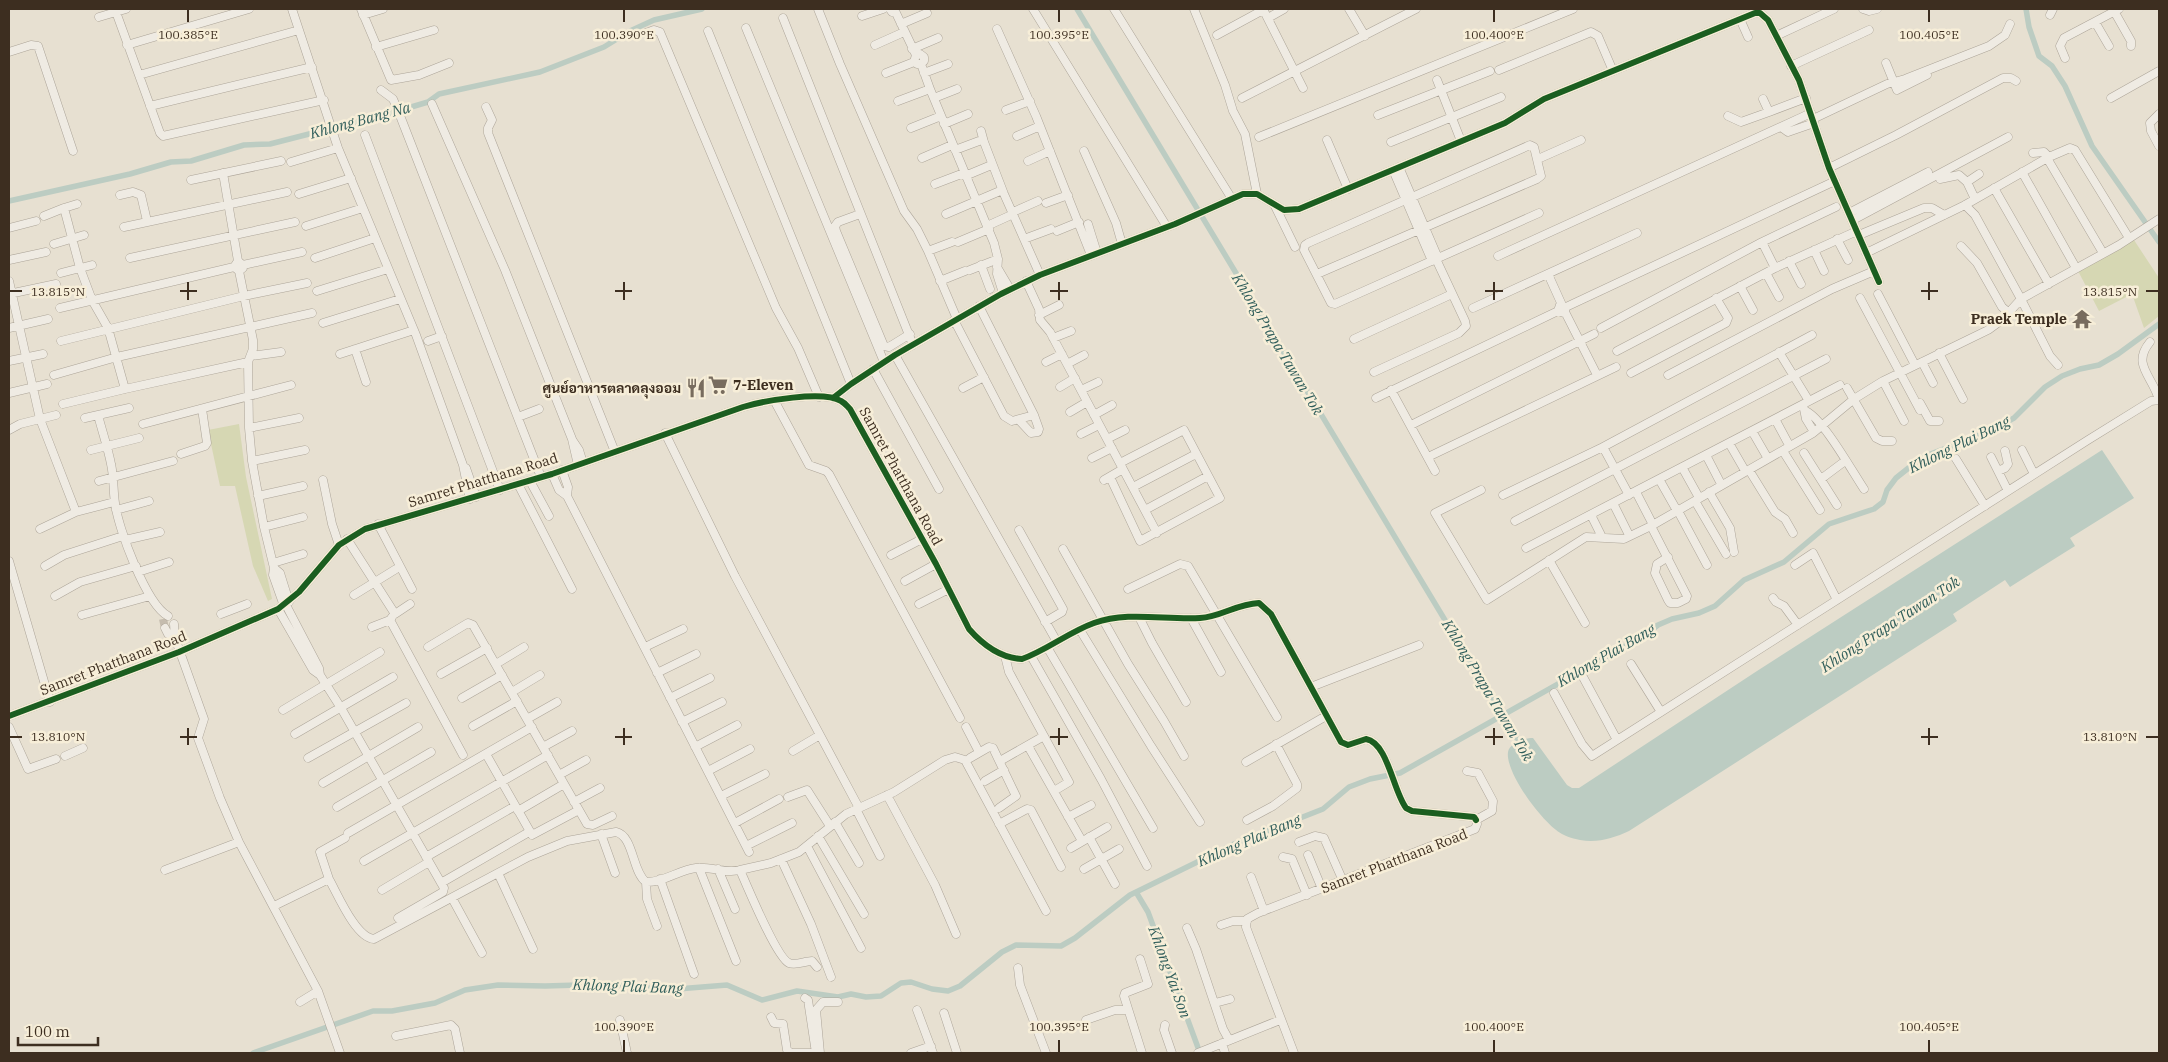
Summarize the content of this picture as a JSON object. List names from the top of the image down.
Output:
{
  "streets": {
    "street": ["Samret Phatthana Road"]
  },
  "water": [
    "Khlong Bang Na",
    "Khlong Prapa Tawan Tok",
    "Khlong Plai Bang",
    "Khlong Yai Son"
  ],
  "places": {
    "temple": ["Praek Temple"],
    "supermarket": ["7-Eleven"],
    "restaurant": ["ศูนย์อาหารตลาดลุงออม"]
  },
  "scale_bar": "100 m",
  "coordinates": [
    "100.385°E",
    "100.390°E",
    "100.395°E",
    "100.400°E",
    "100.405°E",
    "13.815°N",
    "13.810°N"
  ]
}
